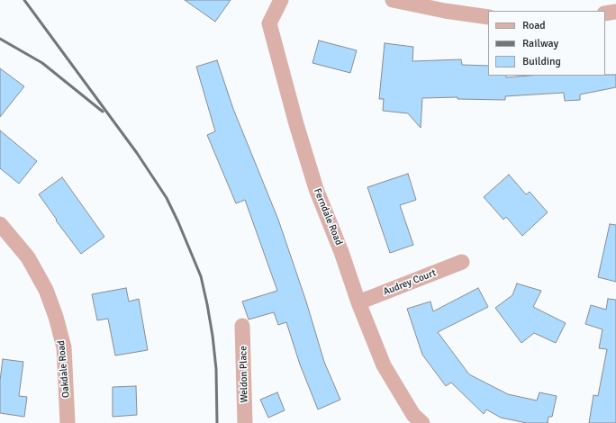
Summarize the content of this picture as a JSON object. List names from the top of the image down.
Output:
{
  "streets": {
    "street": [
      "Ferndale Road",
      "Audrey Court",
      "Oakdale Road",
      "Weldon Place"
    ]
  },
  "crossings": [
    ["Ferndale Road", "Audrey Court"]
  ],
  "legend": ["Road", "Railway", "Building"]
}
